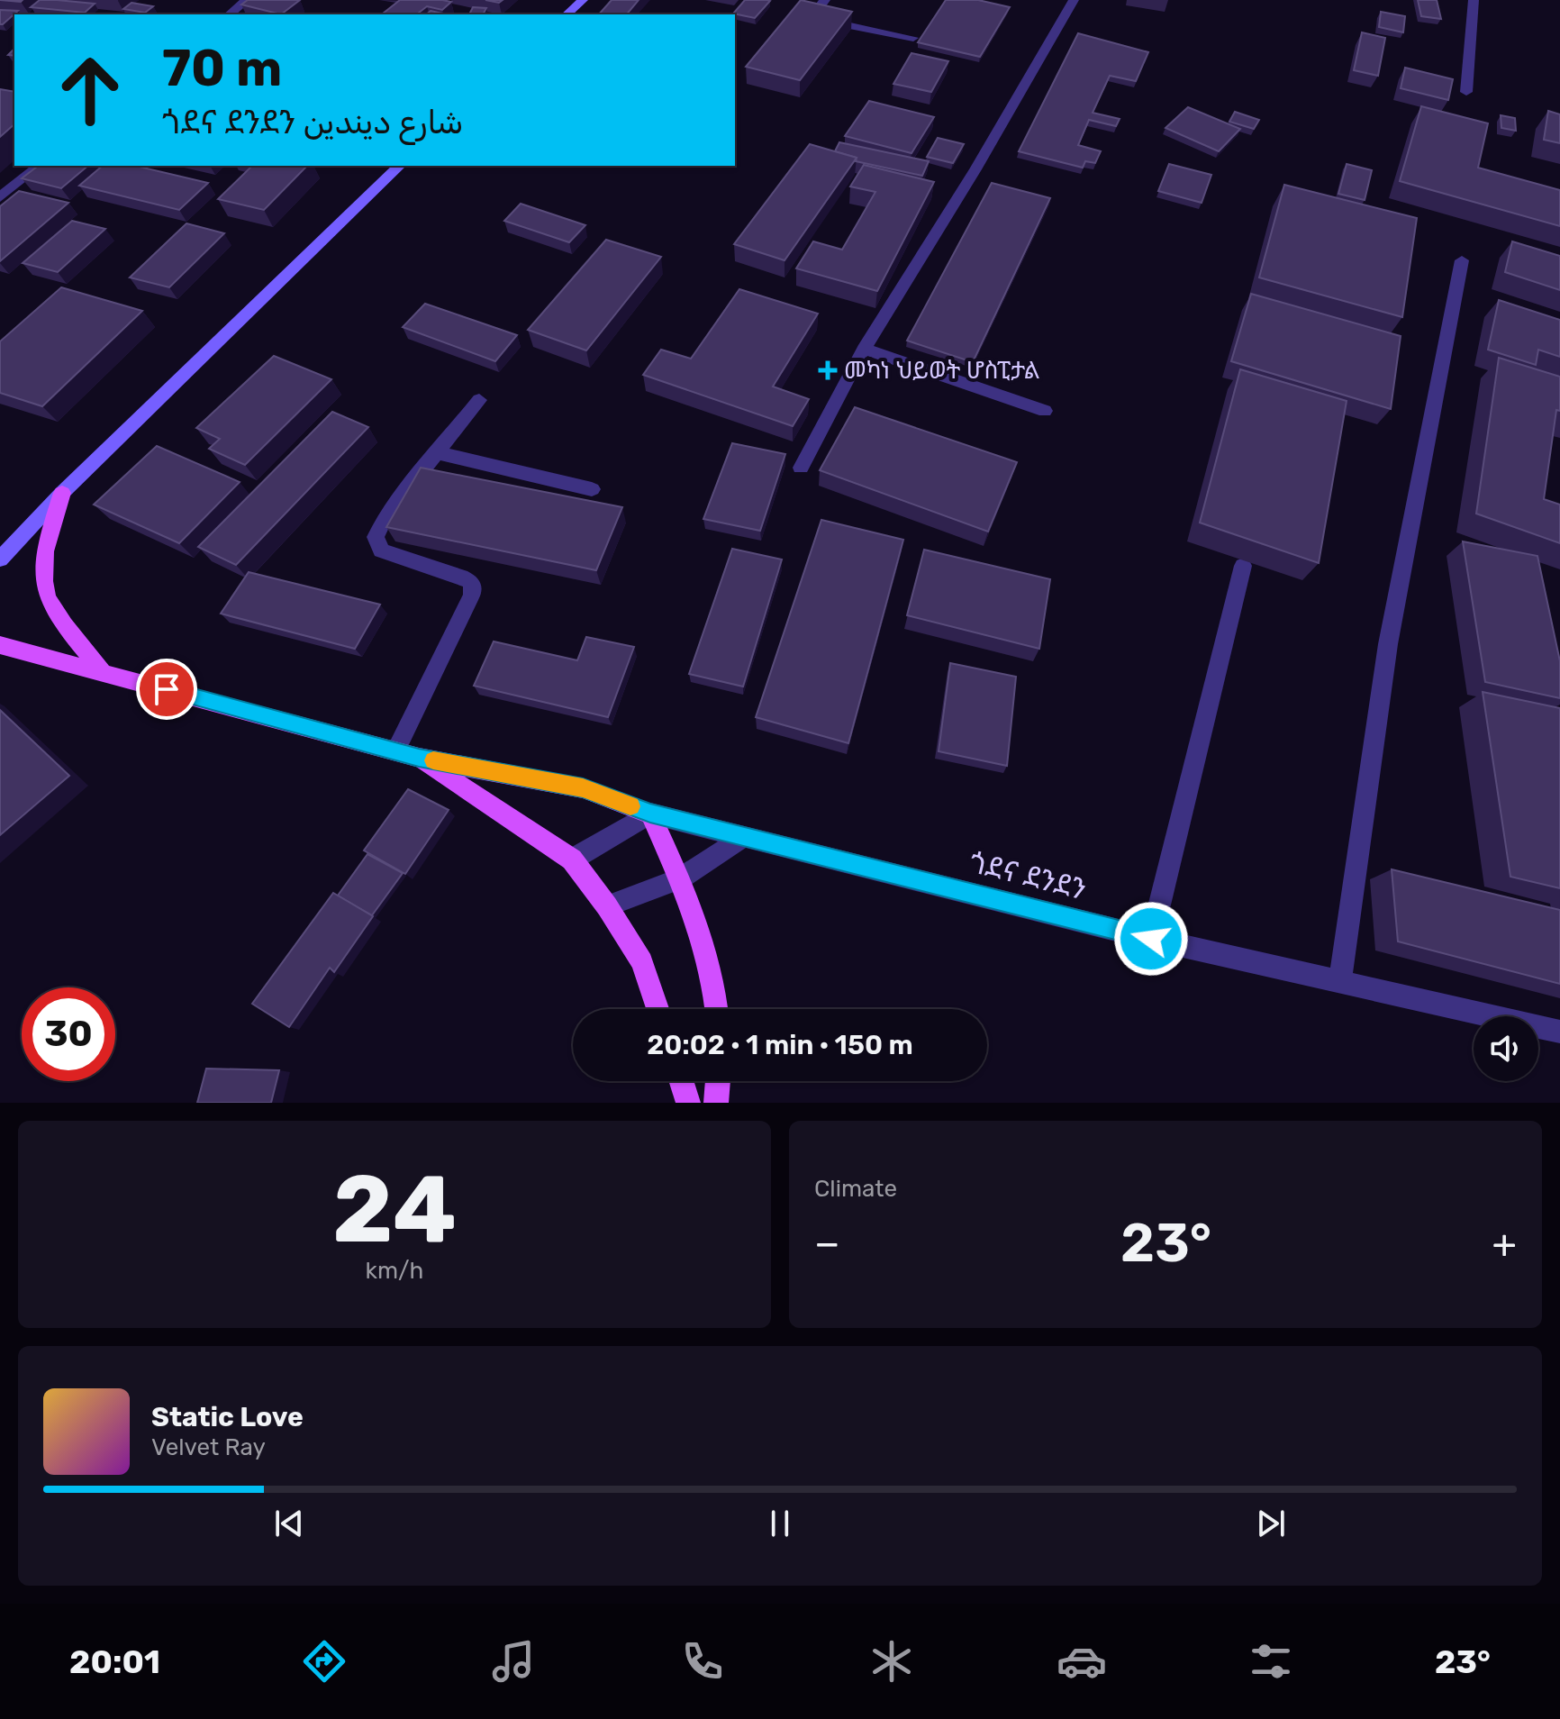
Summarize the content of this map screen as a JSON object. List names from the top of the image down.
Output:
{
  "streets": {
    "street": ["ጎደና ደንደን"]
  },
  "places": {
    "health": ["መካነ ህይወት ሆስፒታል"]
  },
  "page": {
    "turn": ["70 m", "ጎደና ደንደን شارع ديندين"],
    "limit": "30",
    "trip": "20:02 · 1 min · 150 m",
    "tile": [
      ["24", "km/h"],
      "Climate"
    ],
    "heat": ["−", "23°", "+"],
    "song": ["Static Love", "Velvet Ray"],
    "tabs": ["20:01", "23°"]
  }
}
